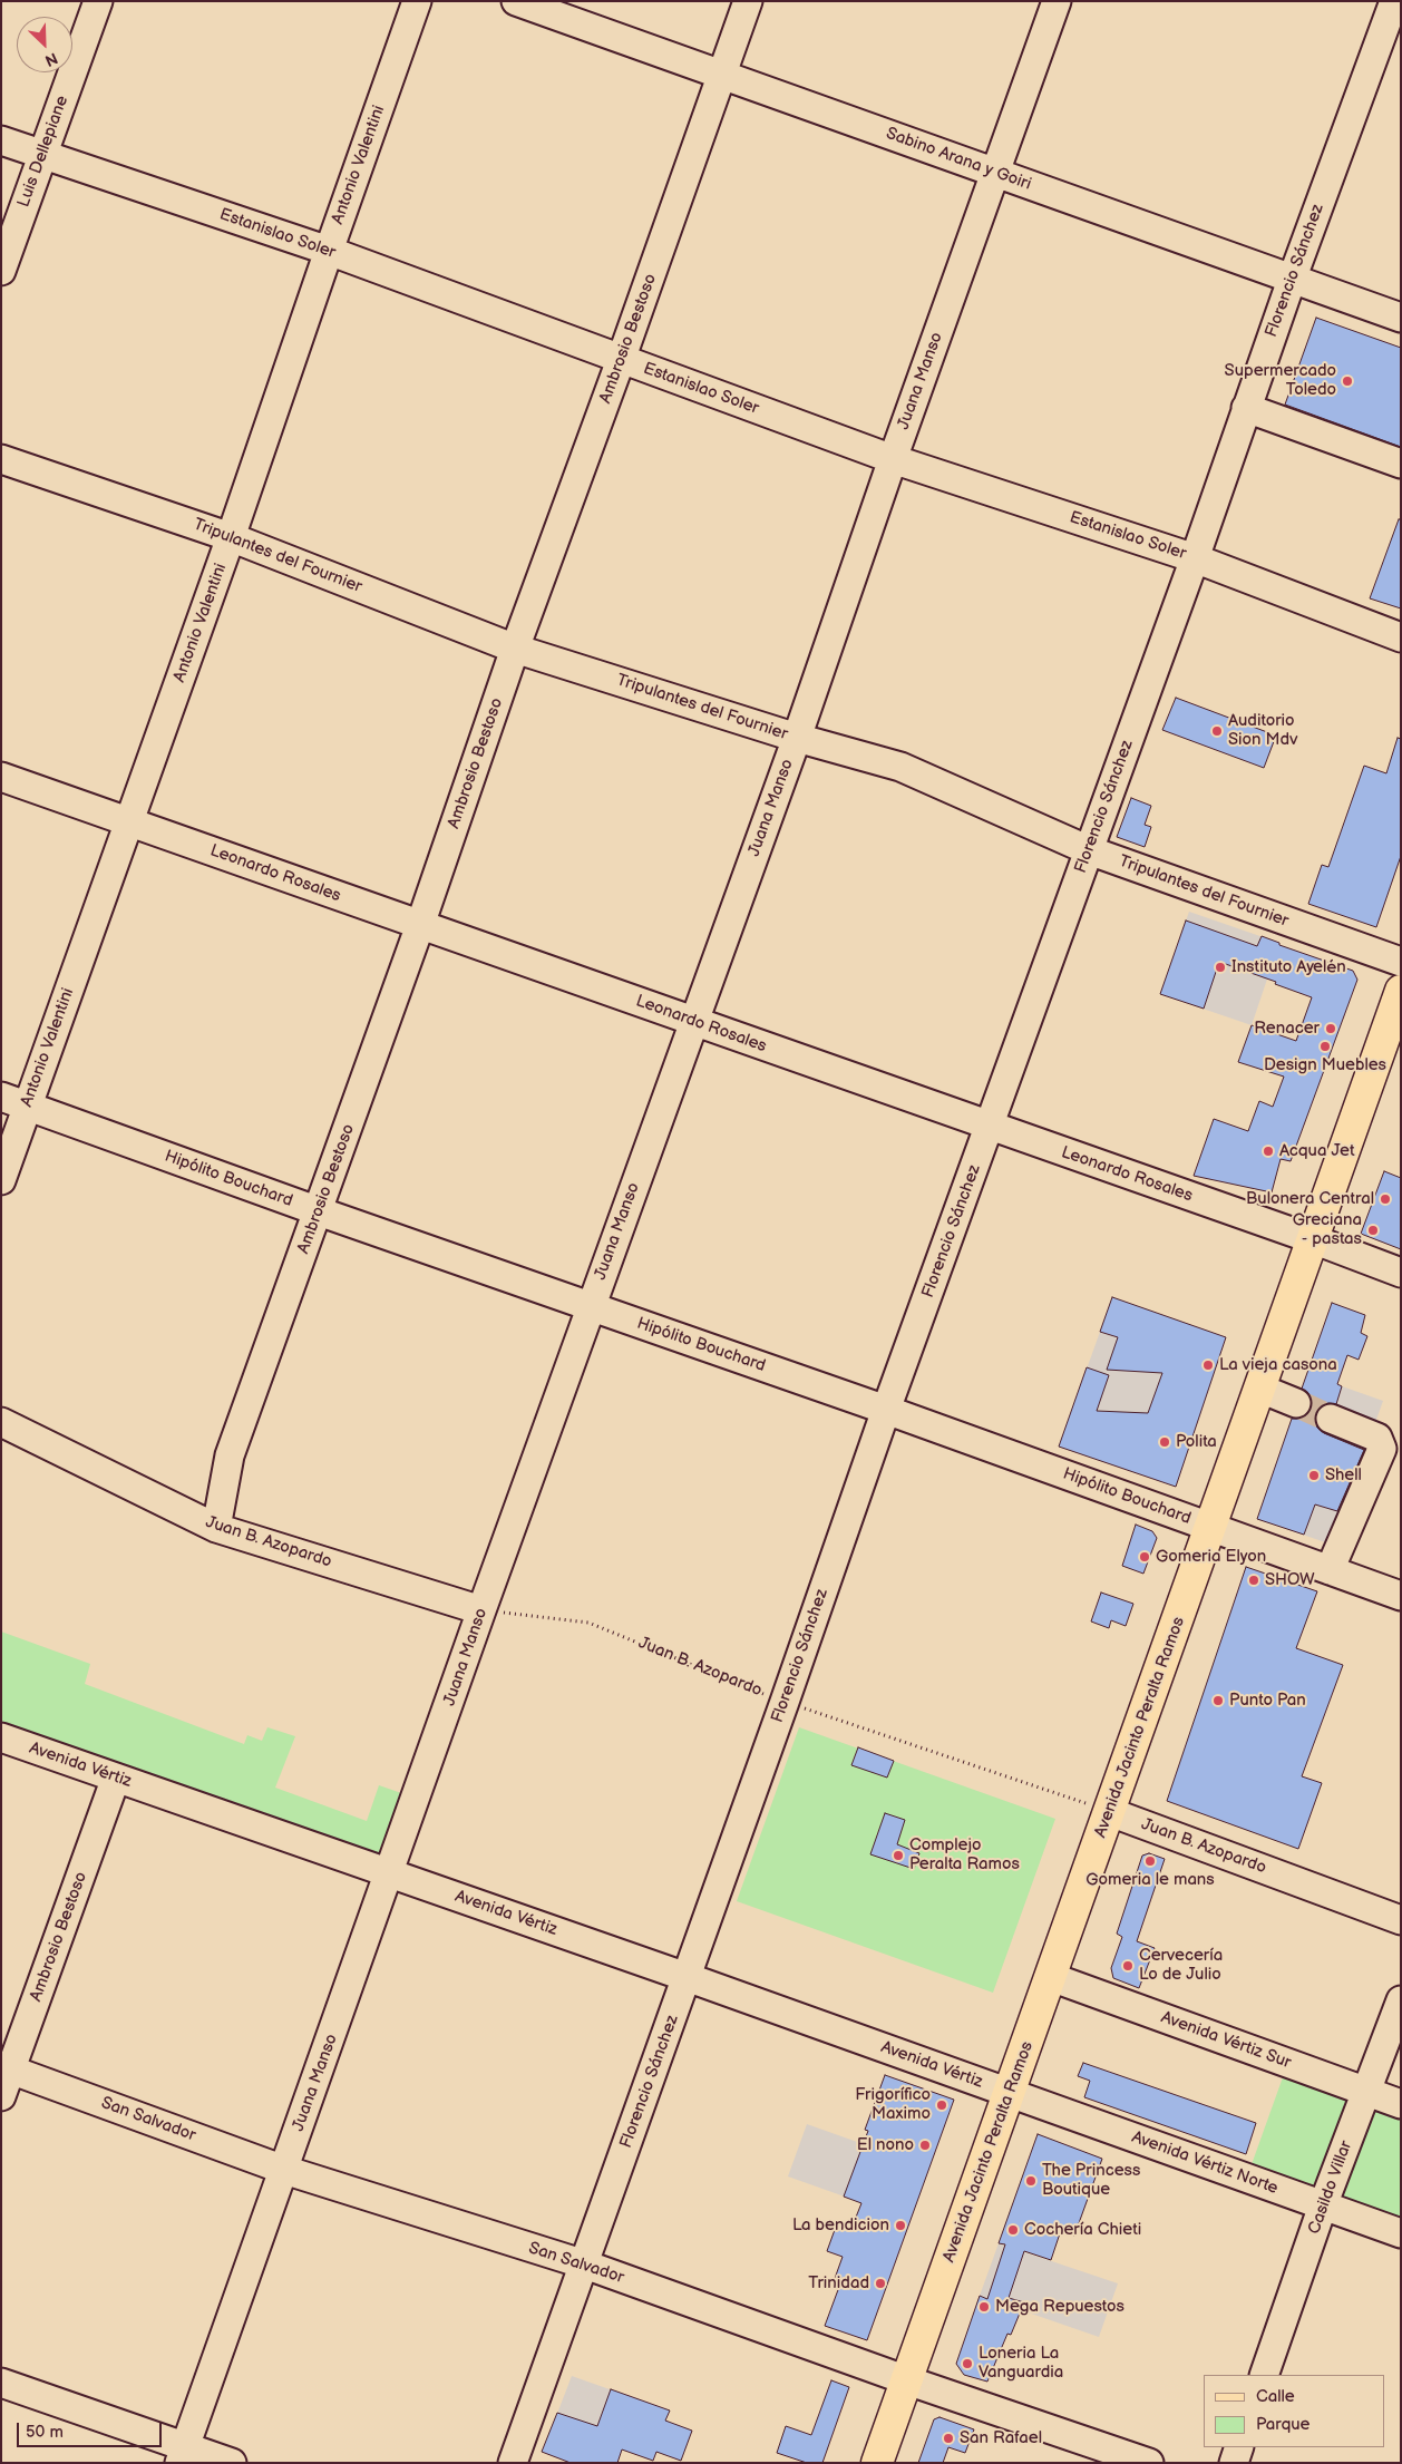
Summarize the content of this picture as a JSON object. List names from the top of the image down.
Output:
{
  "streets": {
    "main road": ["Avenida Jacinto Peralta Ramos"],
    "street": [
      "Luis Dellepiane",
      "Sabino Arana y Goiri",
      "Antonio Valentini",
      "Estanislao Soler",
      "Florencio Sánchez",
      "Ambrosio Bestoso",
      "Juana Manso",
      "Tripulantes del Fournier",
      "Leonardo Rosales",
      "Hipólito Bouchard",
      "Juan B. Azopardo",
      "Avenida Vértiz",
      "Avenida Vértiz Sur",
      "San Salvador",
      "Avenida Vértiz Norte",
      "Casildo Villar"
    ]
  },
  "crossings": [
    ["Luis Dellepiane", "Estanislao Soler"],
    ["Sabino Arana y Goiri", "Florencio Sánchez"],
    ["Sabino Arana y Goiri", "Ambrosio Bestoso"],
    ["Sabino Arana y Goiri", "Juana Manso"],
    ["Antonio Valentini", "Estanislao Soler"],
    ["Antonio Valentini", "Tripulantes del Fournier"],
    ["Antonio Valentini", "Leonardo Rosales"],
    ["Antonio Valentini", "Hipólito Bouchard"],
    ["Estanislao Soler", "Florencio Sánchez"],
    ["Estanislao Soler", "Ambrosio Bestoso"],
    ["Estanislao Soler", "Juana Manso"],
    ["Florencio Sánchez", "Tripulantes del Fournier"],
    ["Florencio Sánchez", "Leonardo Rosales"],
    ["Florencio Sánchez", "Hipólito Bouchard"],
    ["Florencio Sánchez", "Juan B. Azopardo"],
    ["Florencio Sánchez", "Avenida Vértiz"],
    ["Florencio Sánchez", "San Salvador"],
    ["Ambrosio Bestoso", "Tripulantes del Fournier"],
    ["Ambrosio Bestoso", "Leonardo Rosales"],
    ["Ambrosio Bestoso", "Hipólito Bouchard"],
    ["Ambrosio Bestoso", "Juan B. Azopardo"],
    ["Ambrosio Bestoso", "Avenida Vértiz"],
    ["Ambrosio Bestoso", "San Salvador"],
    ["Juana Manso", "Tripulantes del Fournier"],
    ["Juana Manso", "Leonardo Rosales"],
    ["Juana Manso", "Hipólito Bouchard"],
    ["Juana Manso", "Juan B. Azopardo"],
    ["Juana Manso", "Avenida Vértiz"],
    ["Juana Manso", "San Salvador"],
    ["Leonardo Rosales", "Avenida Jacinto Peralta Ramos"],
    ["Hipólito Bouchard", "Avenida Jacinto Peralta Ramos"],
    ["Juan B. Azopardo", "Avenida Jacinto Peralta Ramos"],
    ["Avenida Jacinto Peralta Ramos", "Avenida Vértiz"],
    ["Avenida Jacinto Peralta Ramos", "Avenida Vértiz Sur"],
    ["Avenida Jacinto Peralta Ramos", "San Salvador"],
    ["Avenida Jacinto Peralta Ramos", "Avenida Vértiz Norte"],
    ["Avenida Vértiz", "Avenida Vértiz Norte"],
    ["Avenida Vértiz Sur", "Casildo Villar"],
    ["Avenida Vértiz Norte", "Casildo Villar"]
  ],
  "places": [
    "Supermercado Toledo",
    "Auditorio Sion Mdv",
    "Instituto Ayelén",
    "Renacer",
    "Design Muebles",
    "Acqua Jet",
    "Bulonera Central",
    "Greciana - pastas",
    "La vieja casona",
    "Polita",
    "Shell",
    "Gomeria Elyon",
    "SHOW",
    "Punto Pan",
    "Complejo Peralta Ramos",
    "Gomeria le mans",
    "Cervecería Lo de Julio",
    "Frigorífico Maximo",
    "El nono",
    "The Princess Boutique",
    "La bendicion",
    "Cochería Chieti",
    "Trinidad",
    "Mega Repuestos",
    "Loneria La Vanguardia",
    "San Rafael"
  ],
  "legend": ["Calle", "Parque"],
  "scale_bar": "50 m",
  "north": "bottom right"
}
